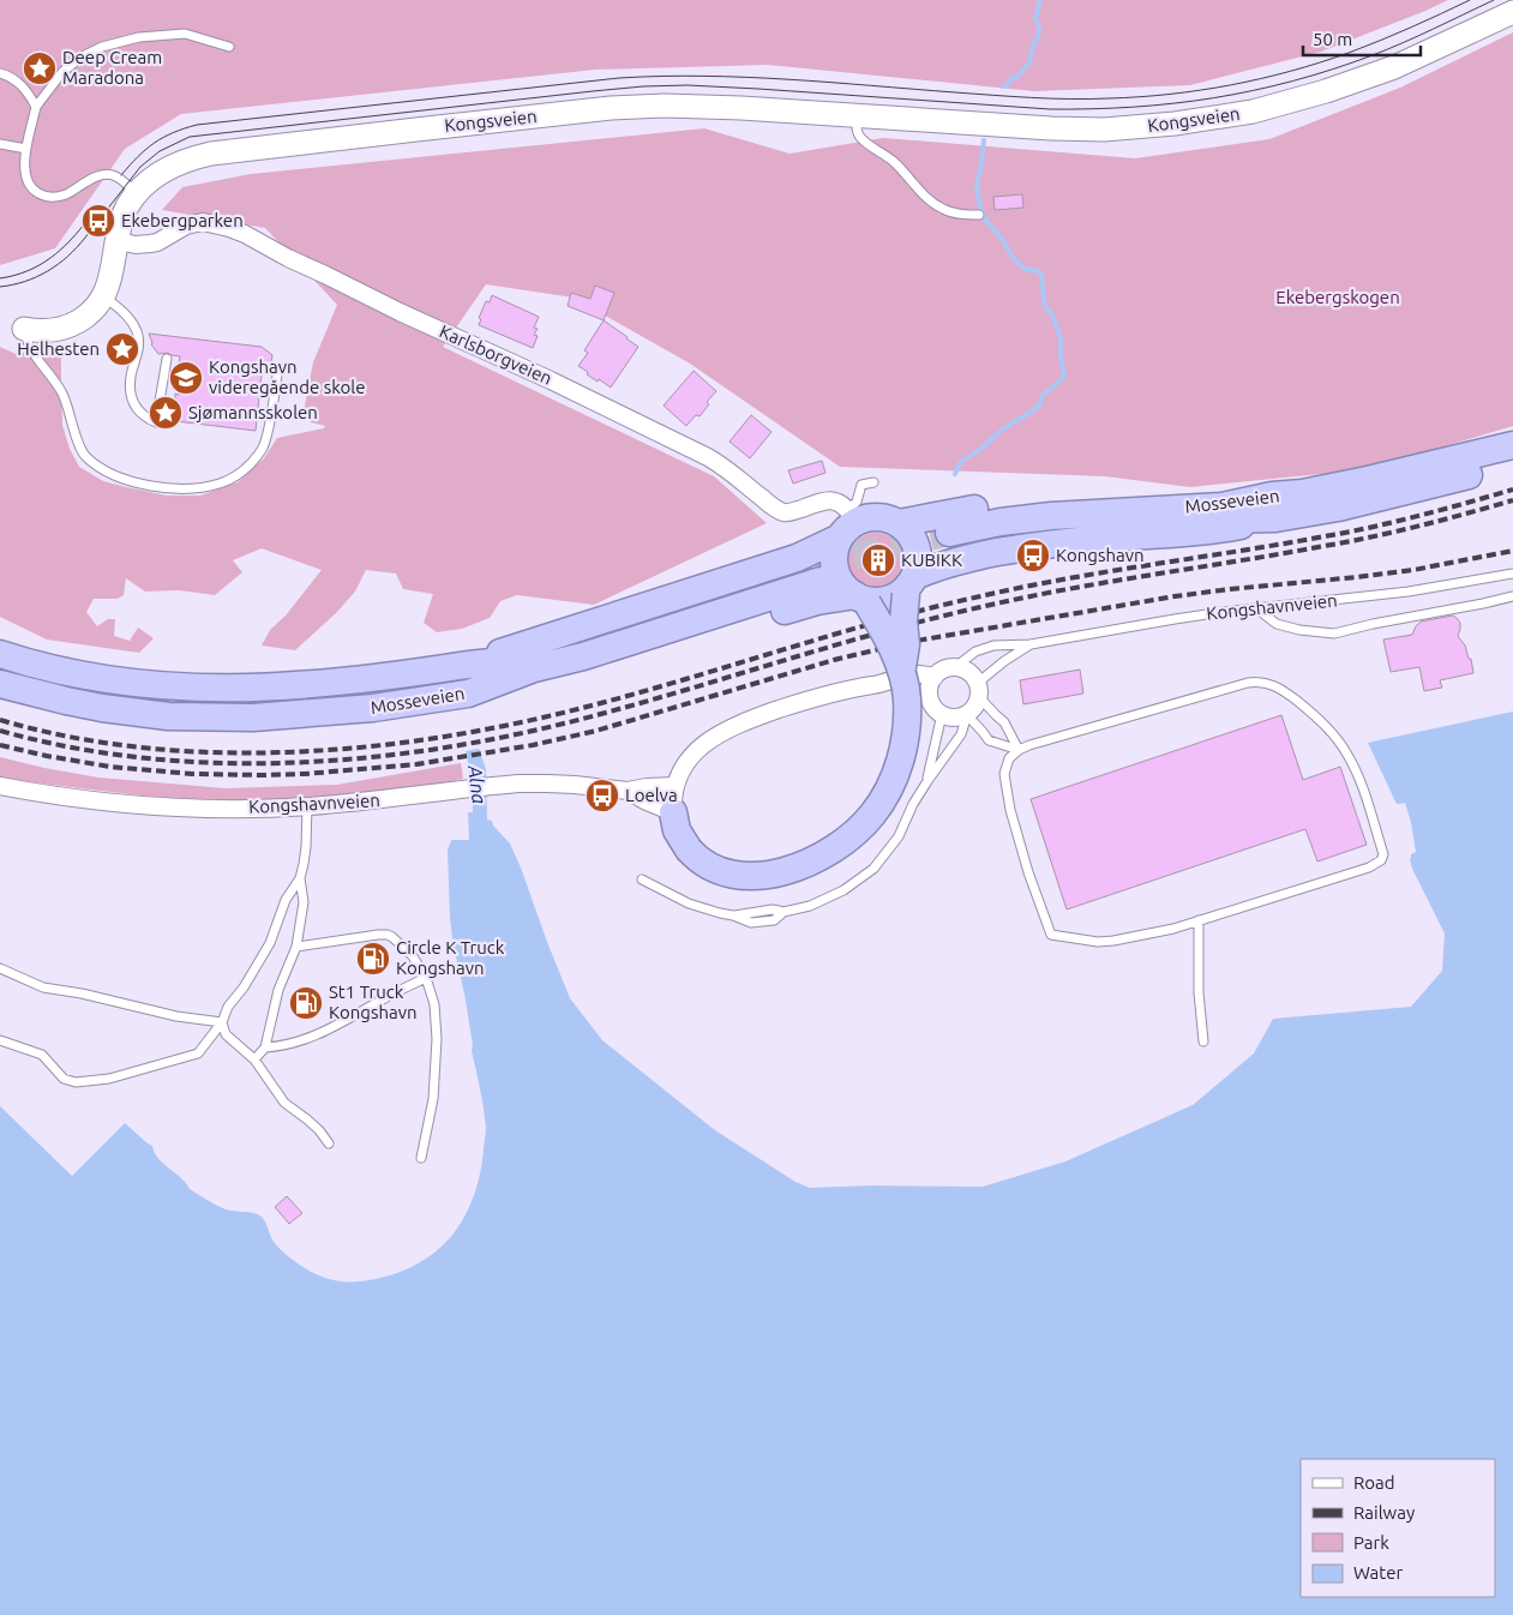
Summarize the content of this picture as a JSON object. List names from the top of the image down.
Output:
{
  "streets": {
    "highway": ["Mosseveien"],
    "main road": ["Kongsveien"],
    "street": ["Karlsborgveien", "Kongshavnveien"]
  },
  "crossings": [
    ["Kongsveien", "Karlsborgveien"]
  ],
  "water": ["Alna"],
  "parks": ["Ekebergskogen"],
  "places": {
    "place": ["Deep Cream Maradona", "Helhesten", "Sjømannsskolen"],
    "bus stop": ["Ekebergparken", "Kongshavn", "Loelva"],
    "school or university": ["Kongshavn videregående skole"],
    "building": ["KUBIKK"],
    "fuel station": ["Circle K Truck Kongshavn", "St1 Truck Kongshavn"]
  },
  "legend": [
    "Road",
    "Railway",
    "Park",
    "Water"
  ],
  "scale_bar": "50 m"
}
